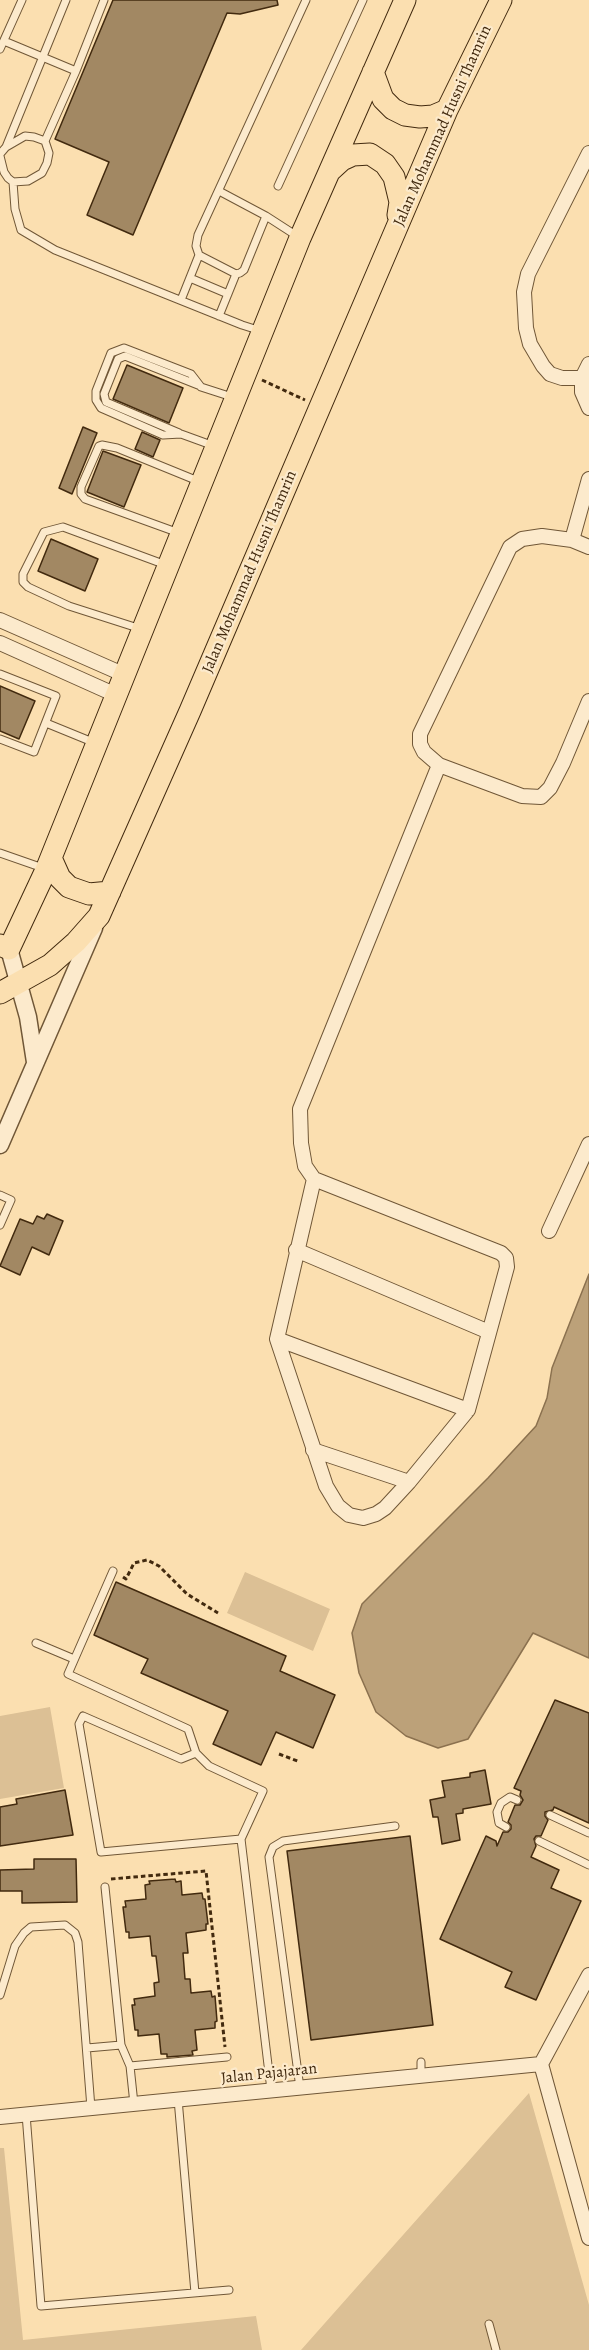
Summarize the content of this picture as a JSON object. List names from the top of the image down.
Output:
{
  "streets": {
    "main road": ["Jalan Mohammad Husni Thamrin"],
    "street": ["Jalan Pajajaran"]
  }
}
